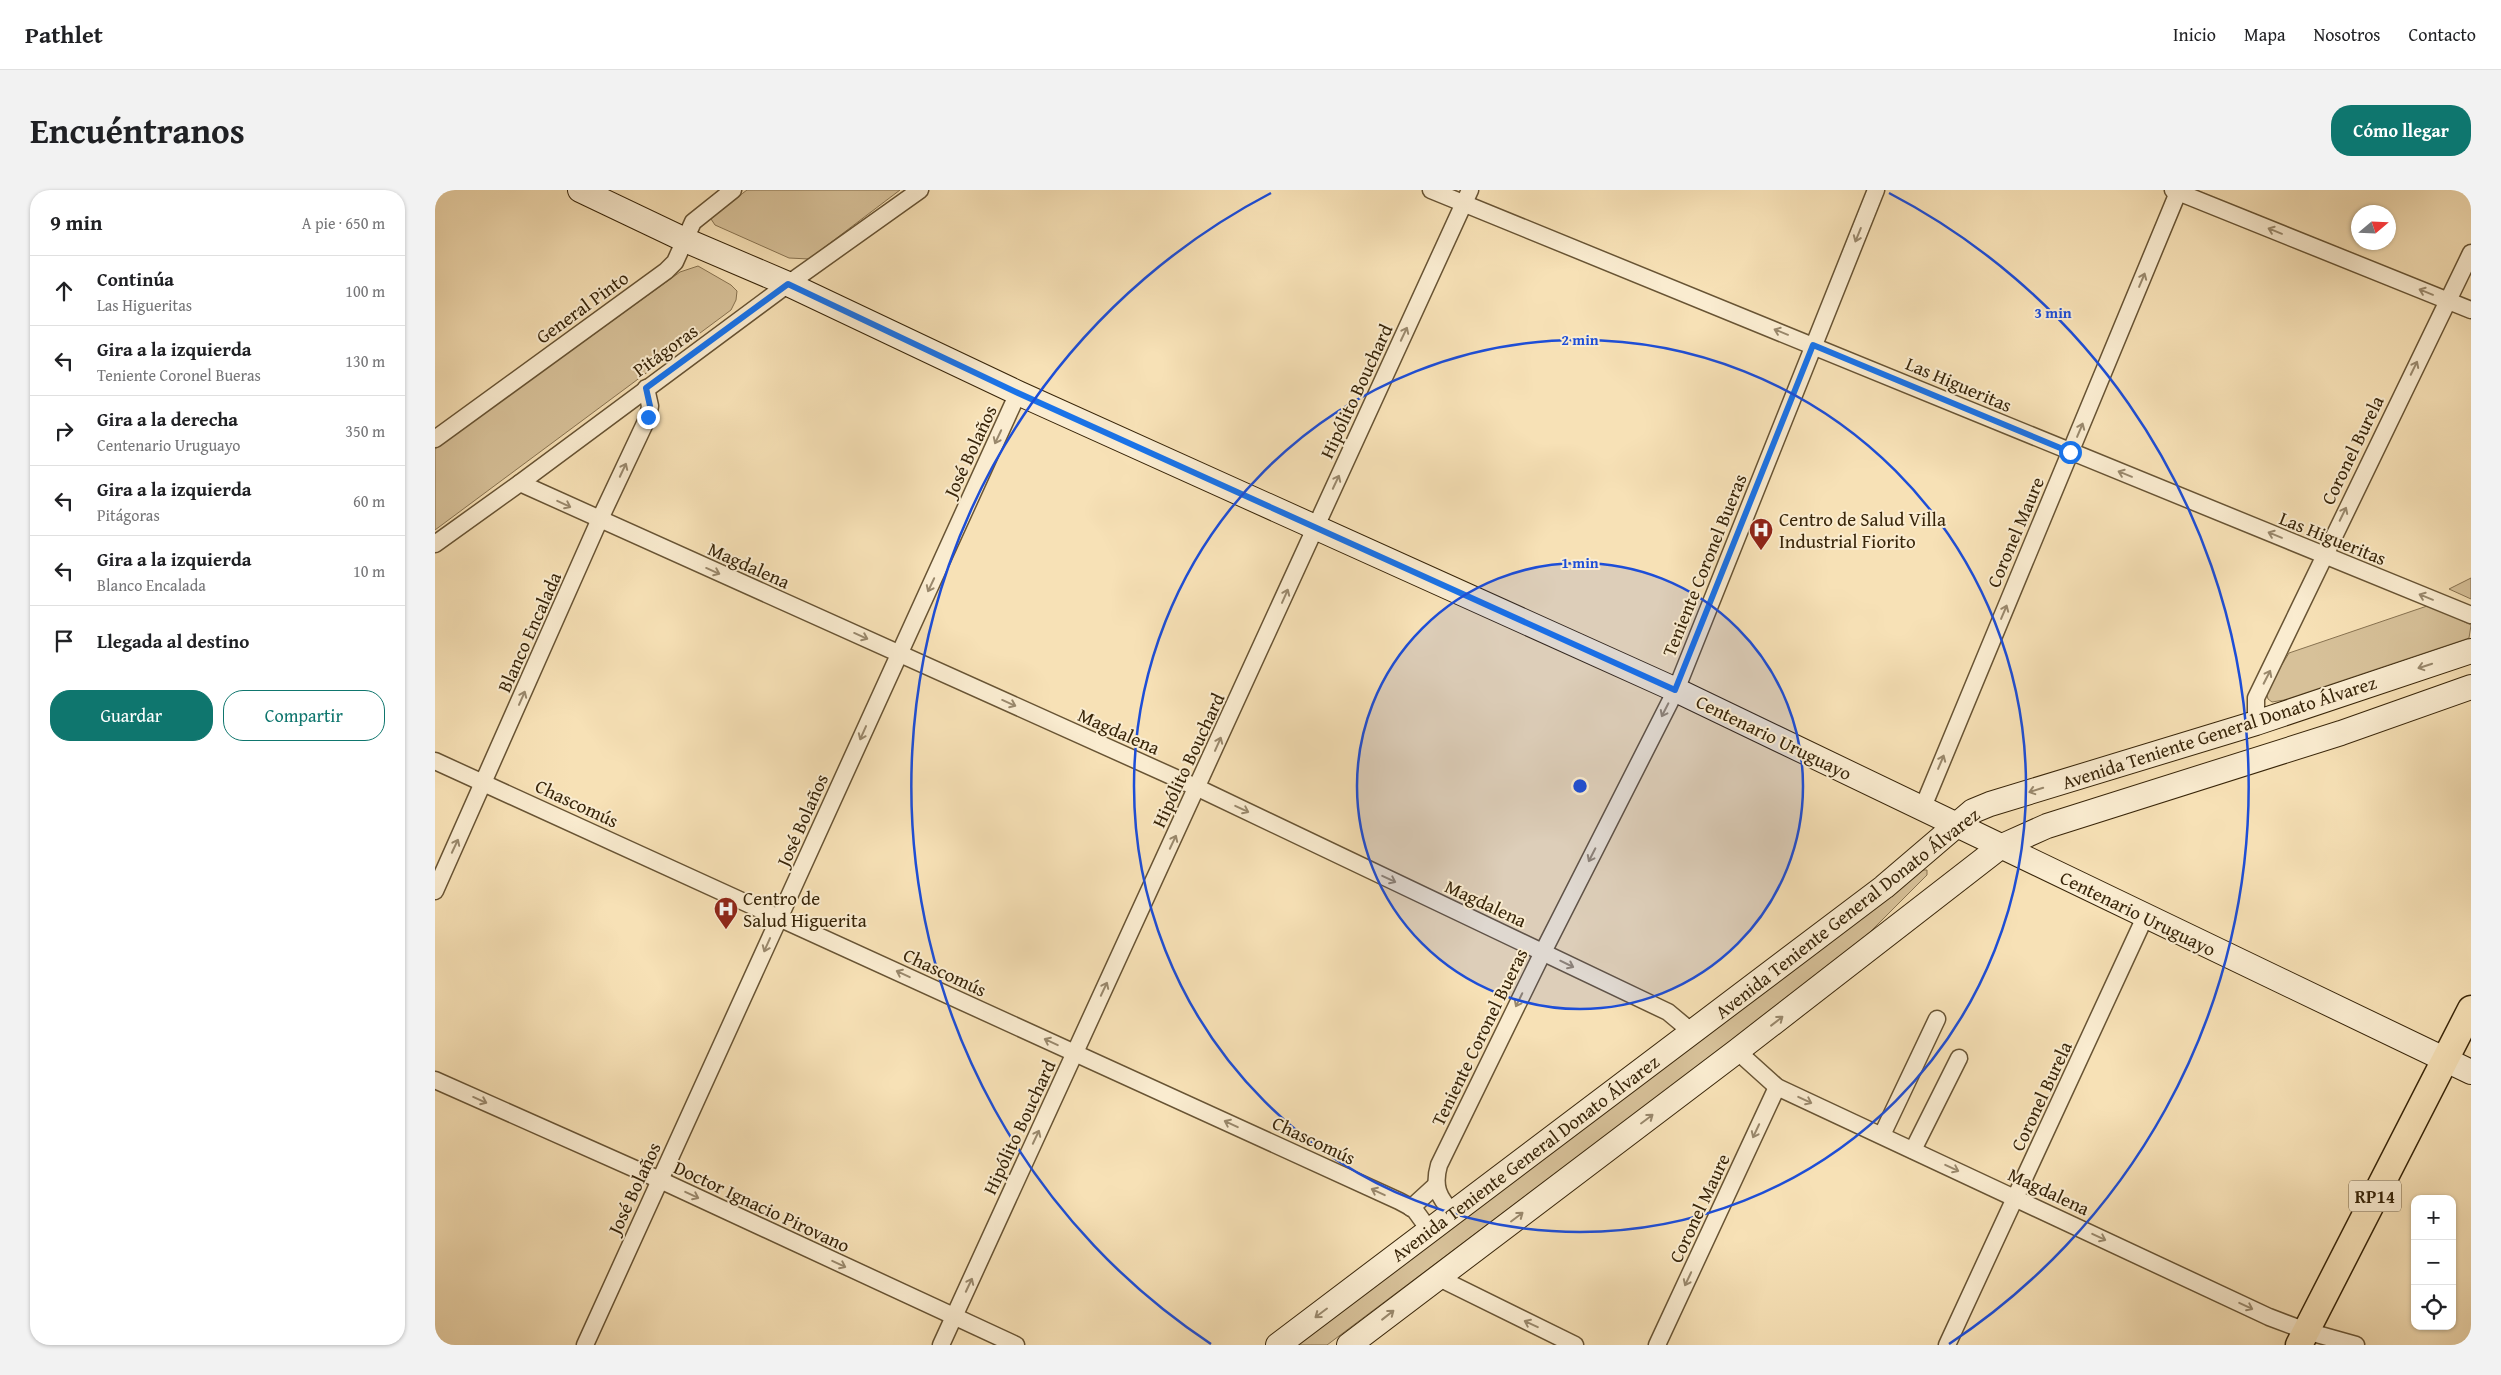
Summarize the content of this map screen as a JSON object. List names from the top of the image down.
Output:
{
  "streets": {
    "main road": ["Avenida Teniente General Donato Álvarez", "Centenario Uruguayo", "RP14"],
    "street": [
      "General Pinto",
      "Pitágoras",
      "Las Higueritas",
      "Hipólito Bouchard",
      "Coronel Burela",
      "José Bolaños",
      "Coronel Maure",
      "Magdalena",
      "Teniente Coronel Bueras",
      "Blanco Encalada",
      "Chascomús",
      "Doctor Ignacio Pirovano"
    ]
  },
  "crossings": [
    ["General Pinto", "Centenario Uruguayo"],
    ["Pitágoras", "Magdalena"],
    ["Pitágoras", "Blanco Encalada"],
    ["Pitágoras", "Centenario Uruguayo"],
    ["Las Higueritas", "Hipólito Bouchard"],
    ["Las Higueritas", "Coronel Burela"],
    ["Las Higueritas", "Coronel Maure"],
    ["Las Higueritas", "Teniente Coronel Bueras"],
    ["Hipólito Bouchard", "Magdalena"],
    ["Hipólito Bouchard", "Centenario Uruguayo"],
    ["Hipólito Bouchard", "Chascomús"],
    ["Hipólito Bouchard", "Doctor Ignacio Pirovano"],
    ["Coronel Burela", "Magdalena"],
    ["Coronel Burela", "Avenida Teniente General Donato Álvarez"],
    ["Coronel Burela", "Centenario Uruguayo"],
    ["José Bolaños", "Magdalena"],
    ["José Bolaños", "Centenario Uruguayo"],
    ["José Bolaños", "Chascomús"],
    ["José Bolaños", "Doctor Ignacio Pirovano"],
    ["Coronel Maure", "Magdalena"],
    ["Coronel Maure", "Centenario Uruguayo"],
    ["Magdalena", "Teniente Coronel Bueras"],
    ["Magdalena", "Blanco Encalada"],
    ["Magdalena", "Avenida Teniente General Donato Álvarez"],
    ["Magdalena", "RP14"],
    ["Teniente Coronel Bueras", "Centenario Uruguayo"],
    ["Blanco Encalada", "Chascomús"],
    ["Avenida Teniente General Donato Álvarez", "Centenario Uruguayo"],
    ["Avenida Teniente General Donato Álvarez", "Chascomús"],
    ["Centenario Uruguayo", "RP14"]
  ],
  "one_way": [
    "Las Higueritas",
    "Hipólito Bouchard",
    "Coronel Burela",
    "José Bolaños",
    "Magdalena",
    "Teniente Coronel Bueras",
    "Blanco Encalada",
    "Chascomús",
    "Doctor Ignacio Pirovano"
  ],
  "places": {
    "hospital": ["Centro de Salud Villa Industrial Fiorito", "Centro de Salud Higuerita"]
  },
  "north": "right",
  "page": {
    "header": "Pathlet",
    "nav": [
      "Inicio",
      "Mapa",
      "Nosotros",
      "Contacto"
    ],
    "title": "Encuéntranos",
    "buttons": [
      "Cómo llegar",
      ["Guardar", "Compartir"]
    ],
    "heading": ["9 min", "A pie · 650 m"],
    "list": [
      ["Continúa", "Las Higueritas", "100 m"],
      ["Gira a la izquierda", "Teniente Coronel Bueras", "130 m"],
      ["Gira a la derecha", "Centenario Uruguayo", "350 m"],
      ["Gira a la izquierda", "Pitágoras", "60 m"],
      ["Gira a la izquierda", "Blanco Encalada", "10 m"],
      "Llegada al destino"
    ],
    "map_buttons": ["+", "−"]
  },
  "rings": ["3 min", "2 min", "1 min"]
}
